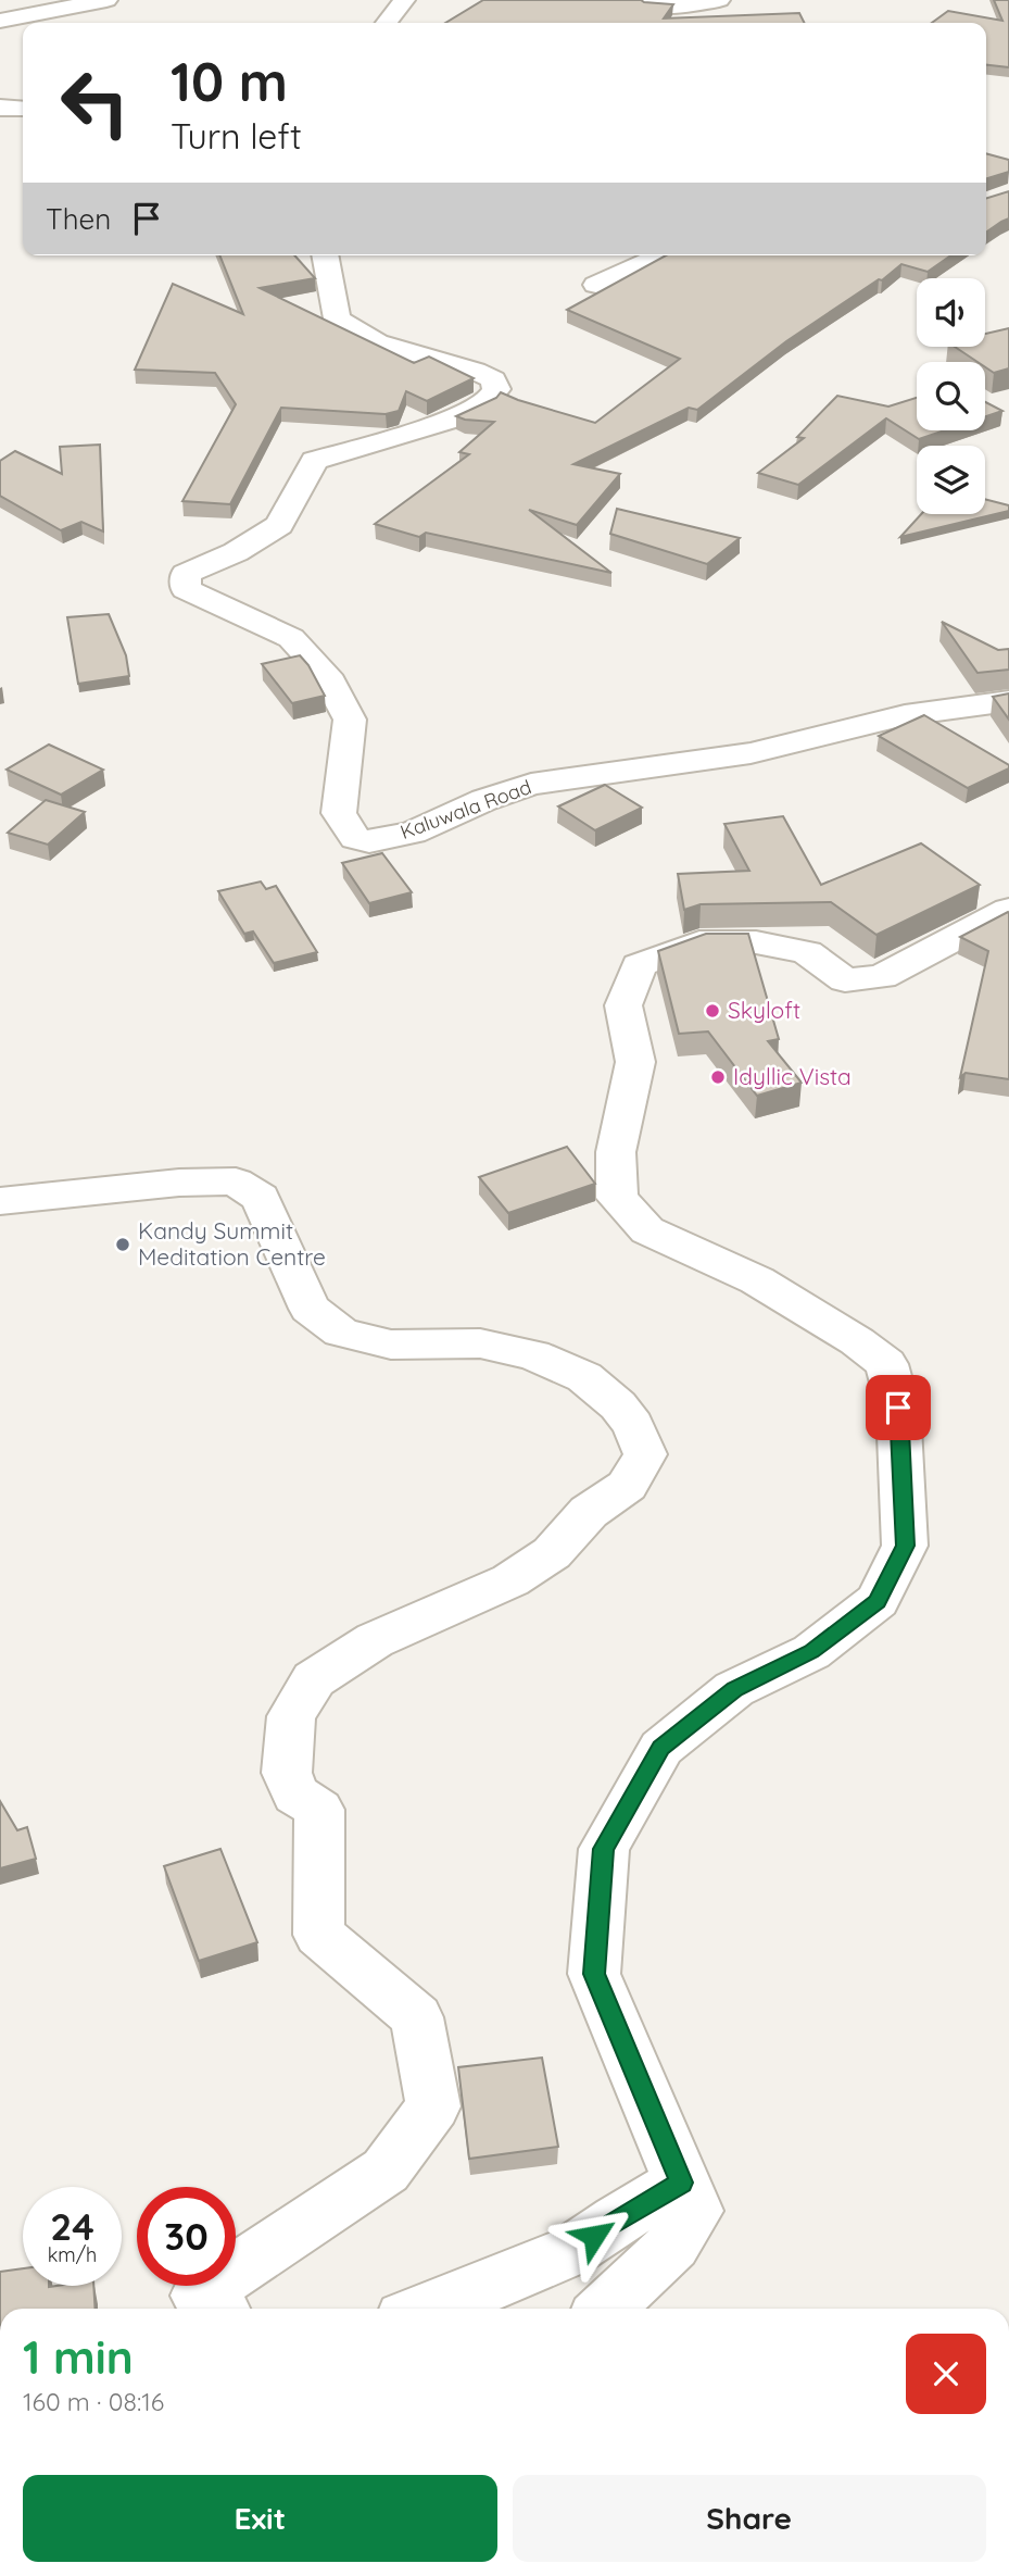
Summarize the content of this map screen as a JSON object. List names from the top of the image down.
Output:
{
  "streets": {
    "street": ["Kaluwala Road"]
  },
  "places": ["Skyloft", "Idyllic Vista", "Kandy Summit Meditation Centre"],
  "page": {
    "turn": ["10 m", "Turn left"],
    "then": "Then",
    "speed": "24 km/h",
    "limit": "30",
    "heading": ["1 min", "160 m · 08:16"],
    "buttons": ["Exit", "Share"]
  }
}
